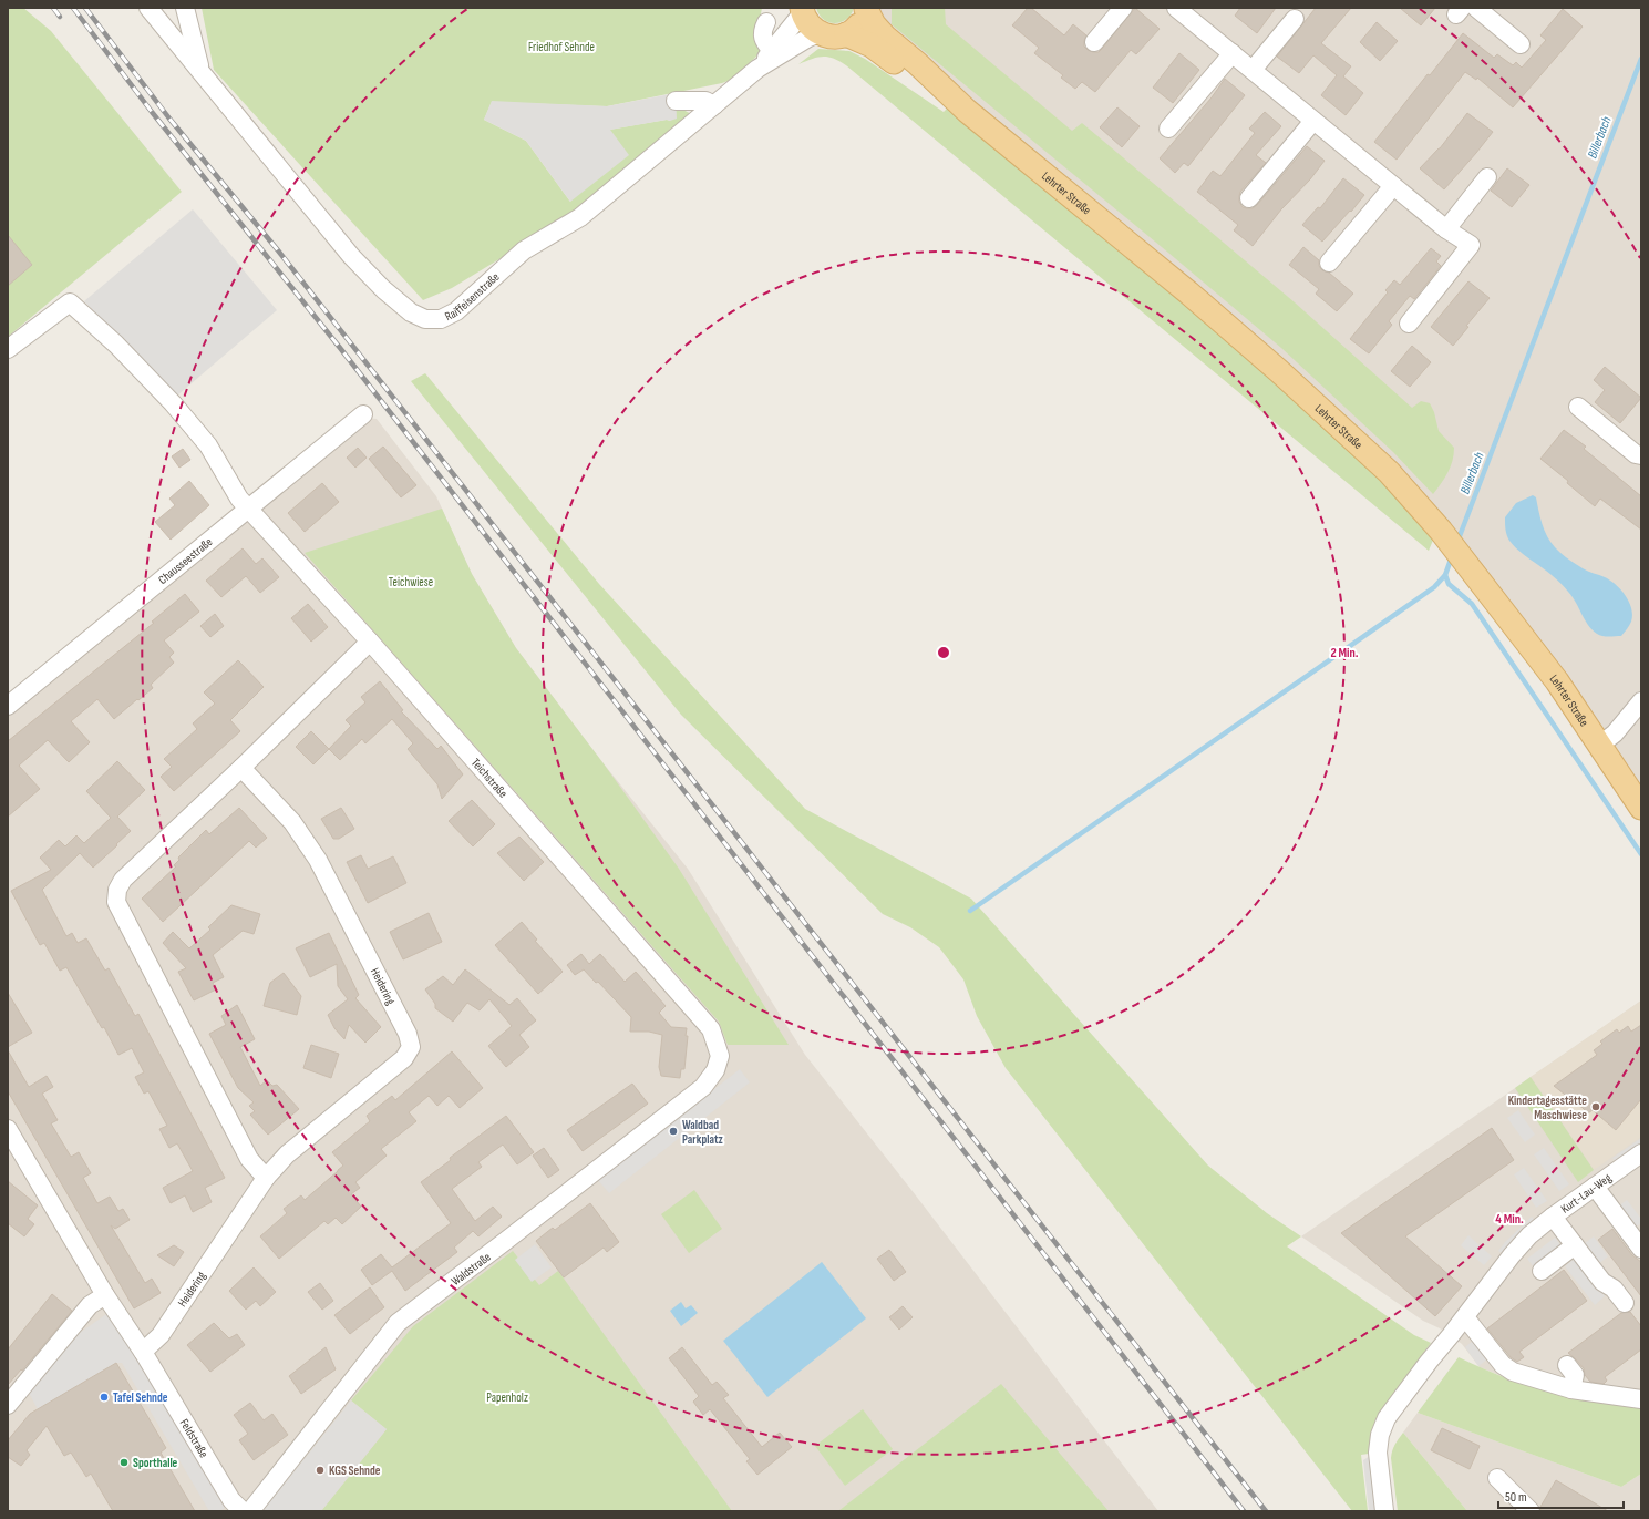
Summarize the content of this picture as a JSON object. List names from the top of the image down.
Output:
{
  "streets": {
    "main road": ["Lehrter Straße"],
    "street": [
      "Raiffeisenstraße",
      "Chausseestraße",
      "Teichstraße",
      "Heidering",
      "Kurt-Lau-Weg",
      "Waldstraße",
      "Feldstraße"
    ]
  },
  "crossings": [
    ["Chausseestraße", "Teichstraße"],
    ["Teichstraße", "Waldstraße"],
    ["Heidering", "Feldstraße"]
  ],
  "water": ["Billerbach"],
  "parks": ["Friedhof Sehnde", "Teichwiese", "Papenholz"],
  "places": [
    "Kindertagesstätte Maschwiese",
    "Waldbad Parkplatz",
    "Tafel Sehnde",
    "Sporthalle",
    "KGS Sehnde"
  ],
  "scale_bar": "50 m",
  "rings": ["2 Min.", "4 Min."]
}
